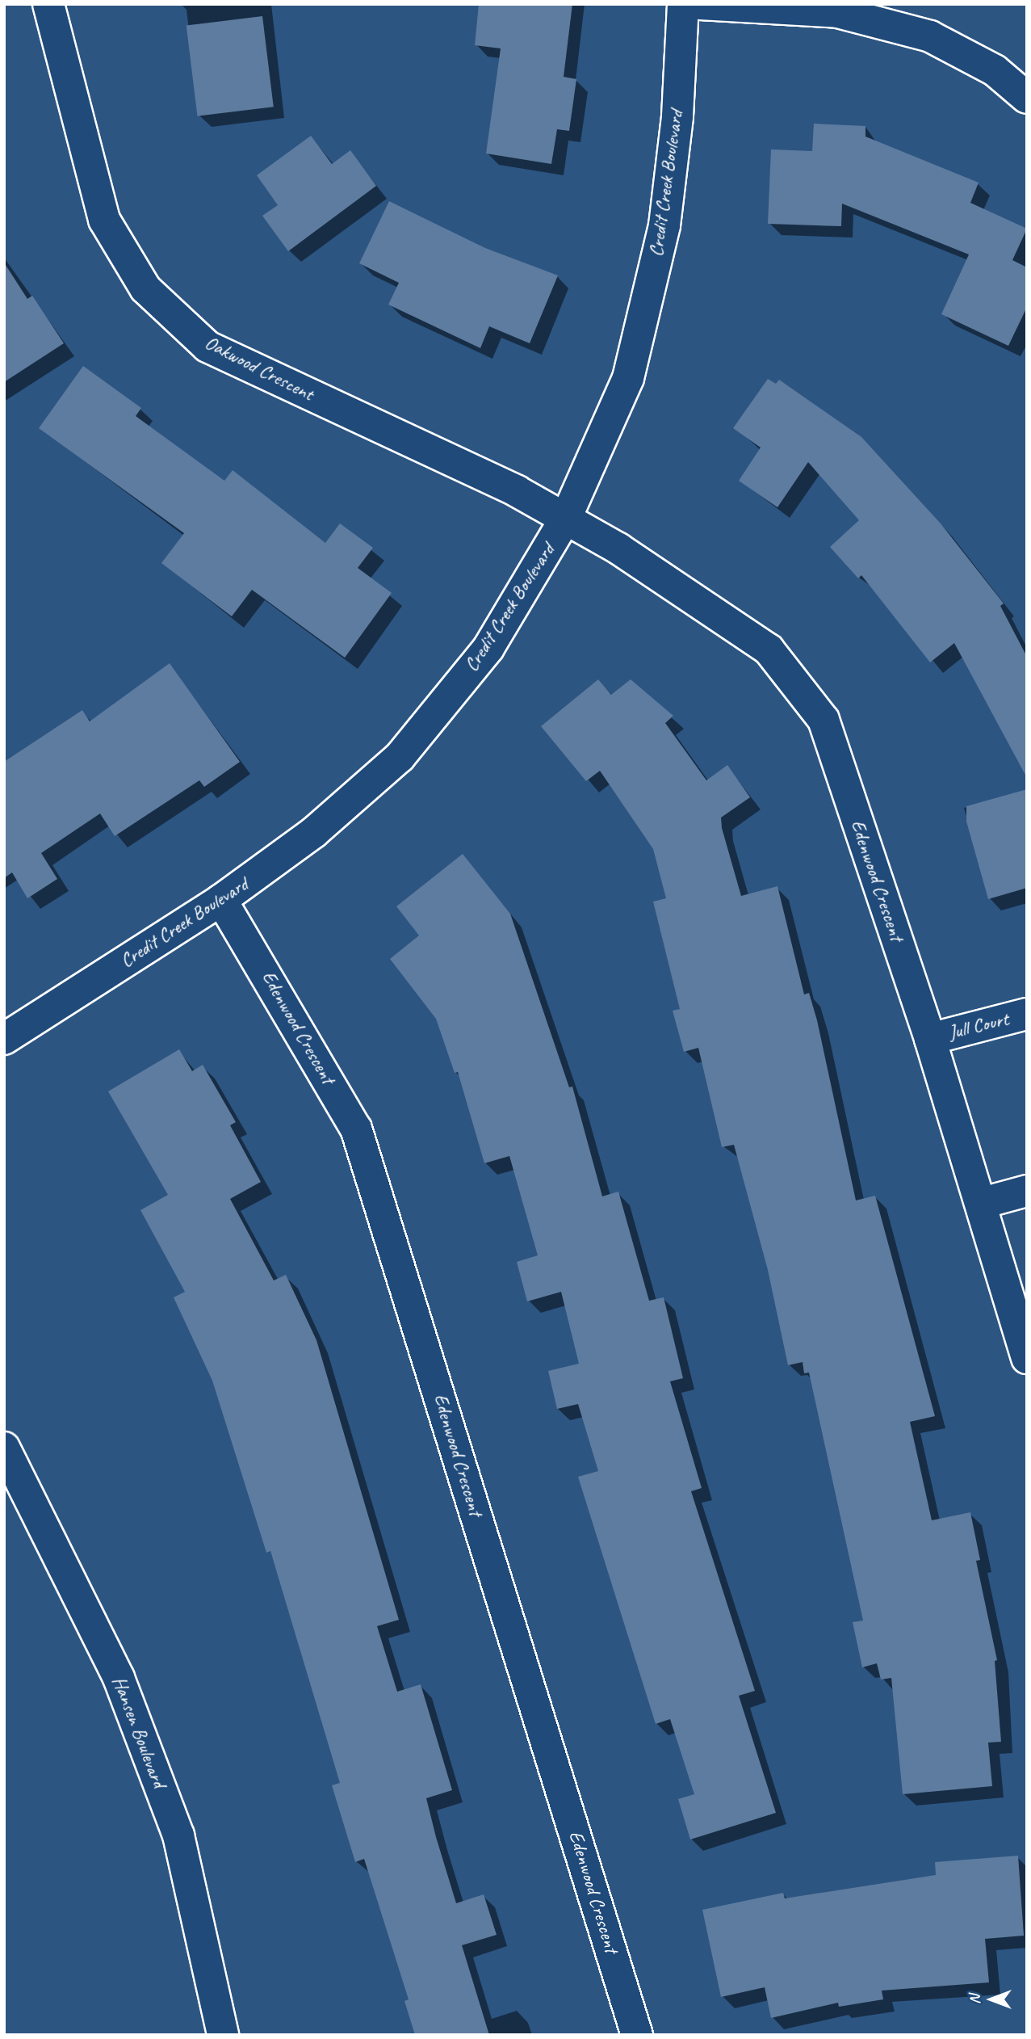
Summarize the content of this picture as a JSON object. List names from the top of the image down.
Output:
{
  "streets": {
    "street": [
      "Credit Creek Boulevard",
      "Oakwood Crescent",
      "Edenwood Crescent",
      "Jull Court",
      "Hansen Boulevard"
    ]
  },
  "crossings": [
    ["Credit Creek Boulevard", "Oakwood Crescent"],
    ["Credit Creek Boulevard", "Edenwood Crescent"],
    ["Oakwood Crescent", "Edenwood Crescent"],
    ["Edenwood Crescent", "Jull Court"]
  ],
  "north": "left"
}
